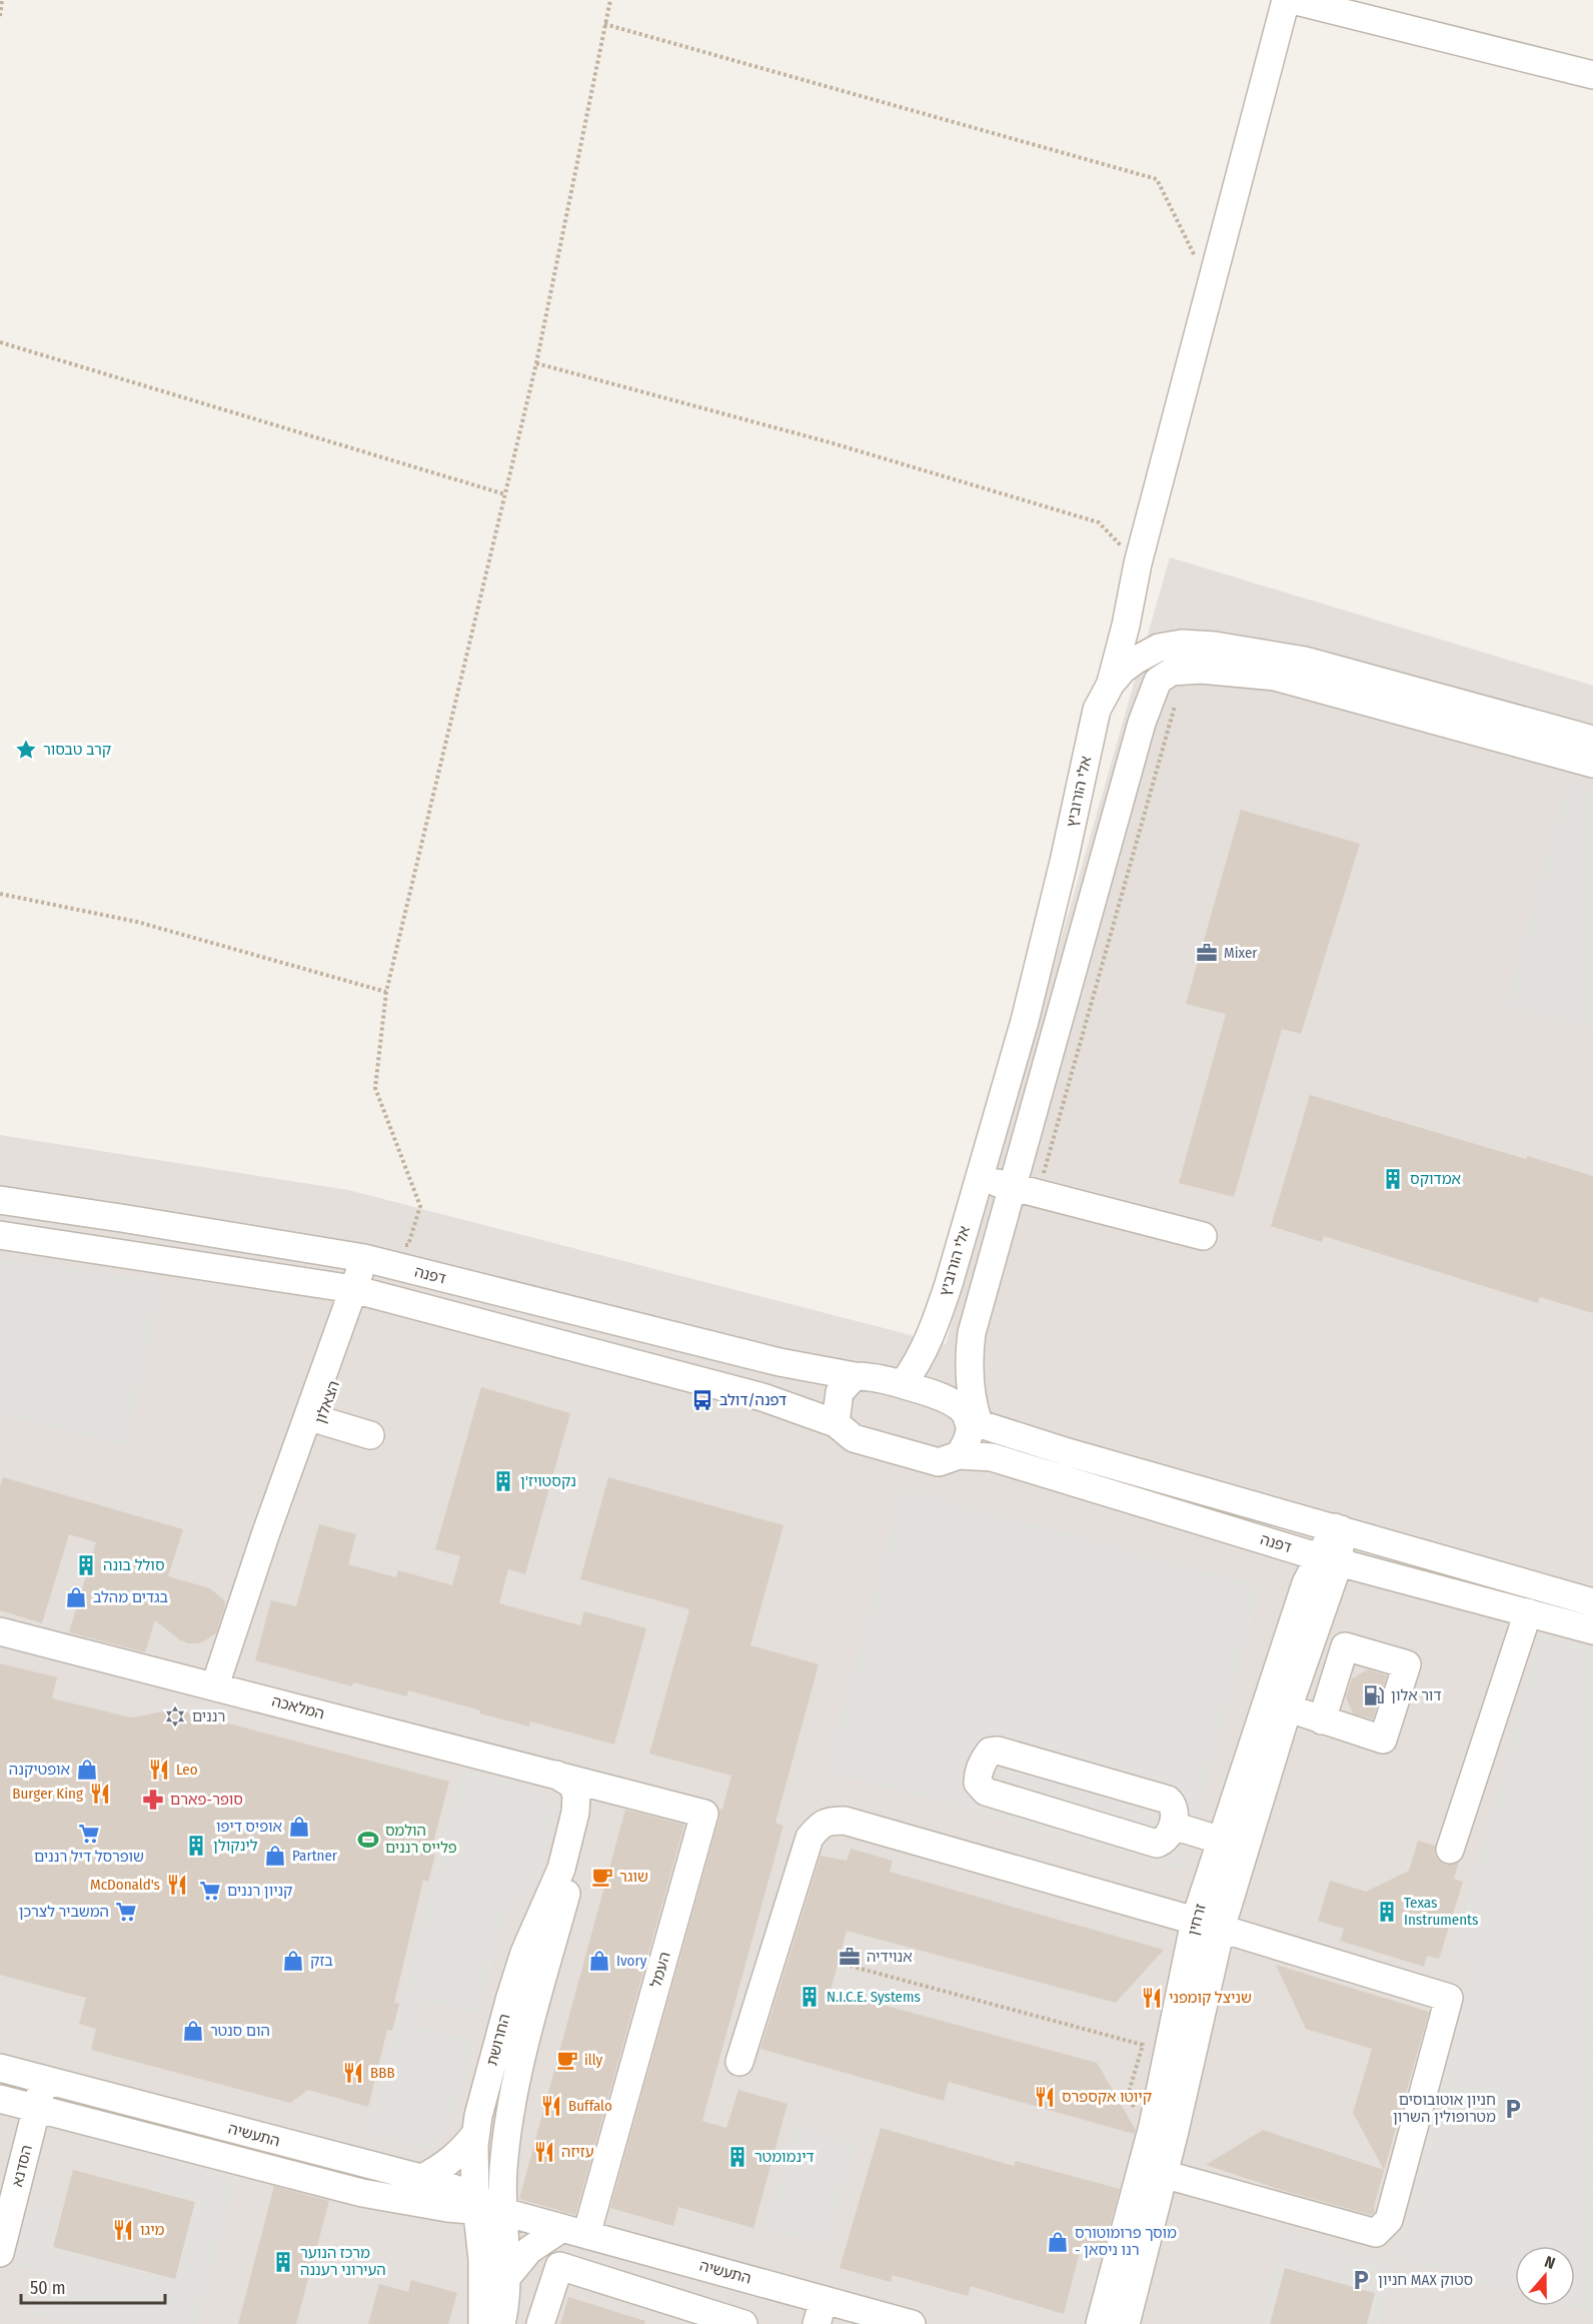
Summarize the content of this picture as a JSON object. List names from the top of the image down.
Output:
{
  "streets": {
    "street": [
      "אלי הורוביץ",
      "דפנה",
      "הצאלון",
      "המלאכה",
      "זרחין",
      "העמל",
      "החרושת",
      "התעשיה",
      "הסדנא"
    ]
  },
  "crossings": [
    ["אלי הורוביץ", "דפנה"],
    ["דפנה", "הצאלון"],
    ["דפנה", "זרחין"],
    ["הצאלון", "המלאכה"],
    ["המלאכה", "העמל"],
    ["המלאכה", "החרושת"],
    ["העמל", "החרושת"],
    ["העמל", "התעשיה"],
    ["החרושת", "התעשיה"],
    ["התעשיה", "הסדנא"]
  ],
  "places": {
    "place": ["קרב טבסור"],
    "office": ["Mixer", "אנוידיה"],
    "building": [
      "אמדוקס",
      "נקסטויז'ן",
      "סולל בונה",
      "לינקולן",
      "Texas Instruments",
      "N.I.C.E. Systems",
      "דינמומטר",
      "מרכז הנוער העירוני רעננה"
    ],
    "bus stop": ["דפנה/דולב"],
    "shop": [
      "בגדים מהלב",
      "אופטיקנה",
      "אופיס דיפו",
      "Partner",
      "בזק",
      "Ivory",
      "הום סנטר",
      "מוסך פרומוטורס - רנו ניסאן"
    ],
    "fuel station": ["דור אלון"],
    "synagogue": ["רננים"],
    "restaurant": [
      "Leo",
      "Burger King",
      "McDonald's",
      "שניצל קומפני",
      "BBB",
      "קיוטו אקספרס",
      "Buffalo",
      "עזיזה",
      "מיגו"
    ],
    "pharmacy": ["סופר-פארם"],
    "supermarket": ["שופרסל דיל רננים", "קניון רננים", "המשביר לצרכן"],
    "sports": ["הולמס פלייס רננים"],
    "cafe": ["שוגר", "illy"],
    "parking": ["חניון אוטובוסים מטרופולין השרון", "חניון MAX סטוק"]
  },
  "scale_bar": "50 m",
  "north": "top"
}
